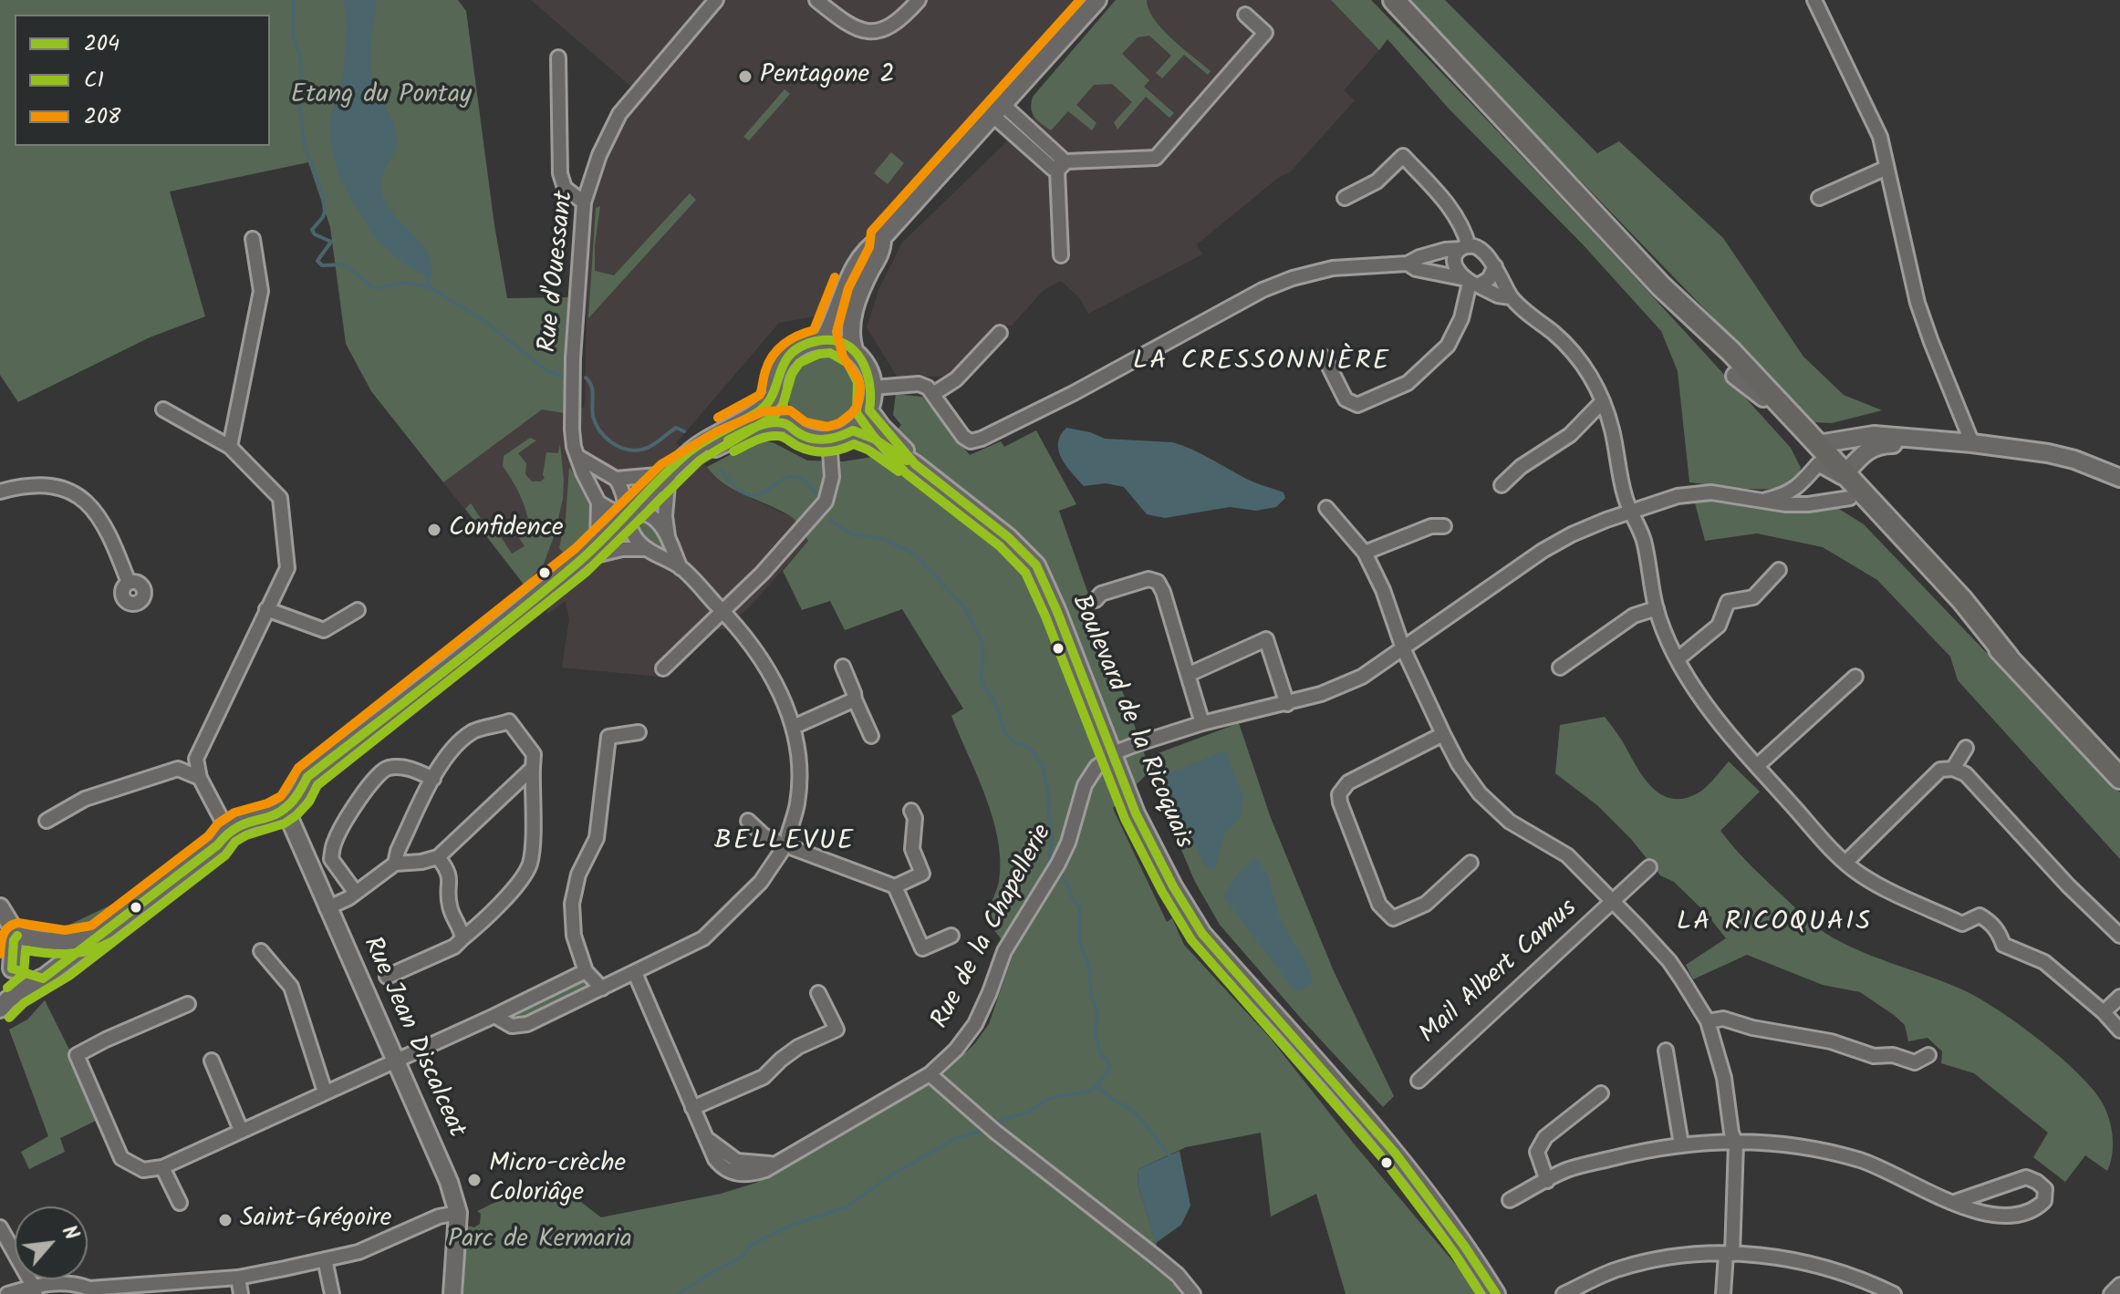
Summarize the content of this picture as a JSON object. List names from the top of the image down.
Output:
{
  "streets": {
    "street": [
      "Rue d'Ouessant",
      "Boulevard de la Ricoquais",
      "Rue de la Chapellerie",
      "Mail Albert Camus",
      "Rue Jean Discalceat"
    ]
  },
  "crossings": [
    ["Boulevard de la Ricoquais", "Rue de la Chapellerie"]
  ],
  "districts": ["LA CRESSONNIÈRE", "BELLEVUE", "LA RICOQUAIS"],
  "parks": ["Etang du Pontay", "Parc de Kermaria"],
  "places": [
    "Pentagone 2",
    "Confidence",
    "Micro-crèche Coloriâge",
    "Saint-Grégoire"
  ],
  "lines": ["transit line 208", "transit line 204", "transit line C1"],
  "legend": ["204", "C1", "208"],
  "north": "top right"
}
